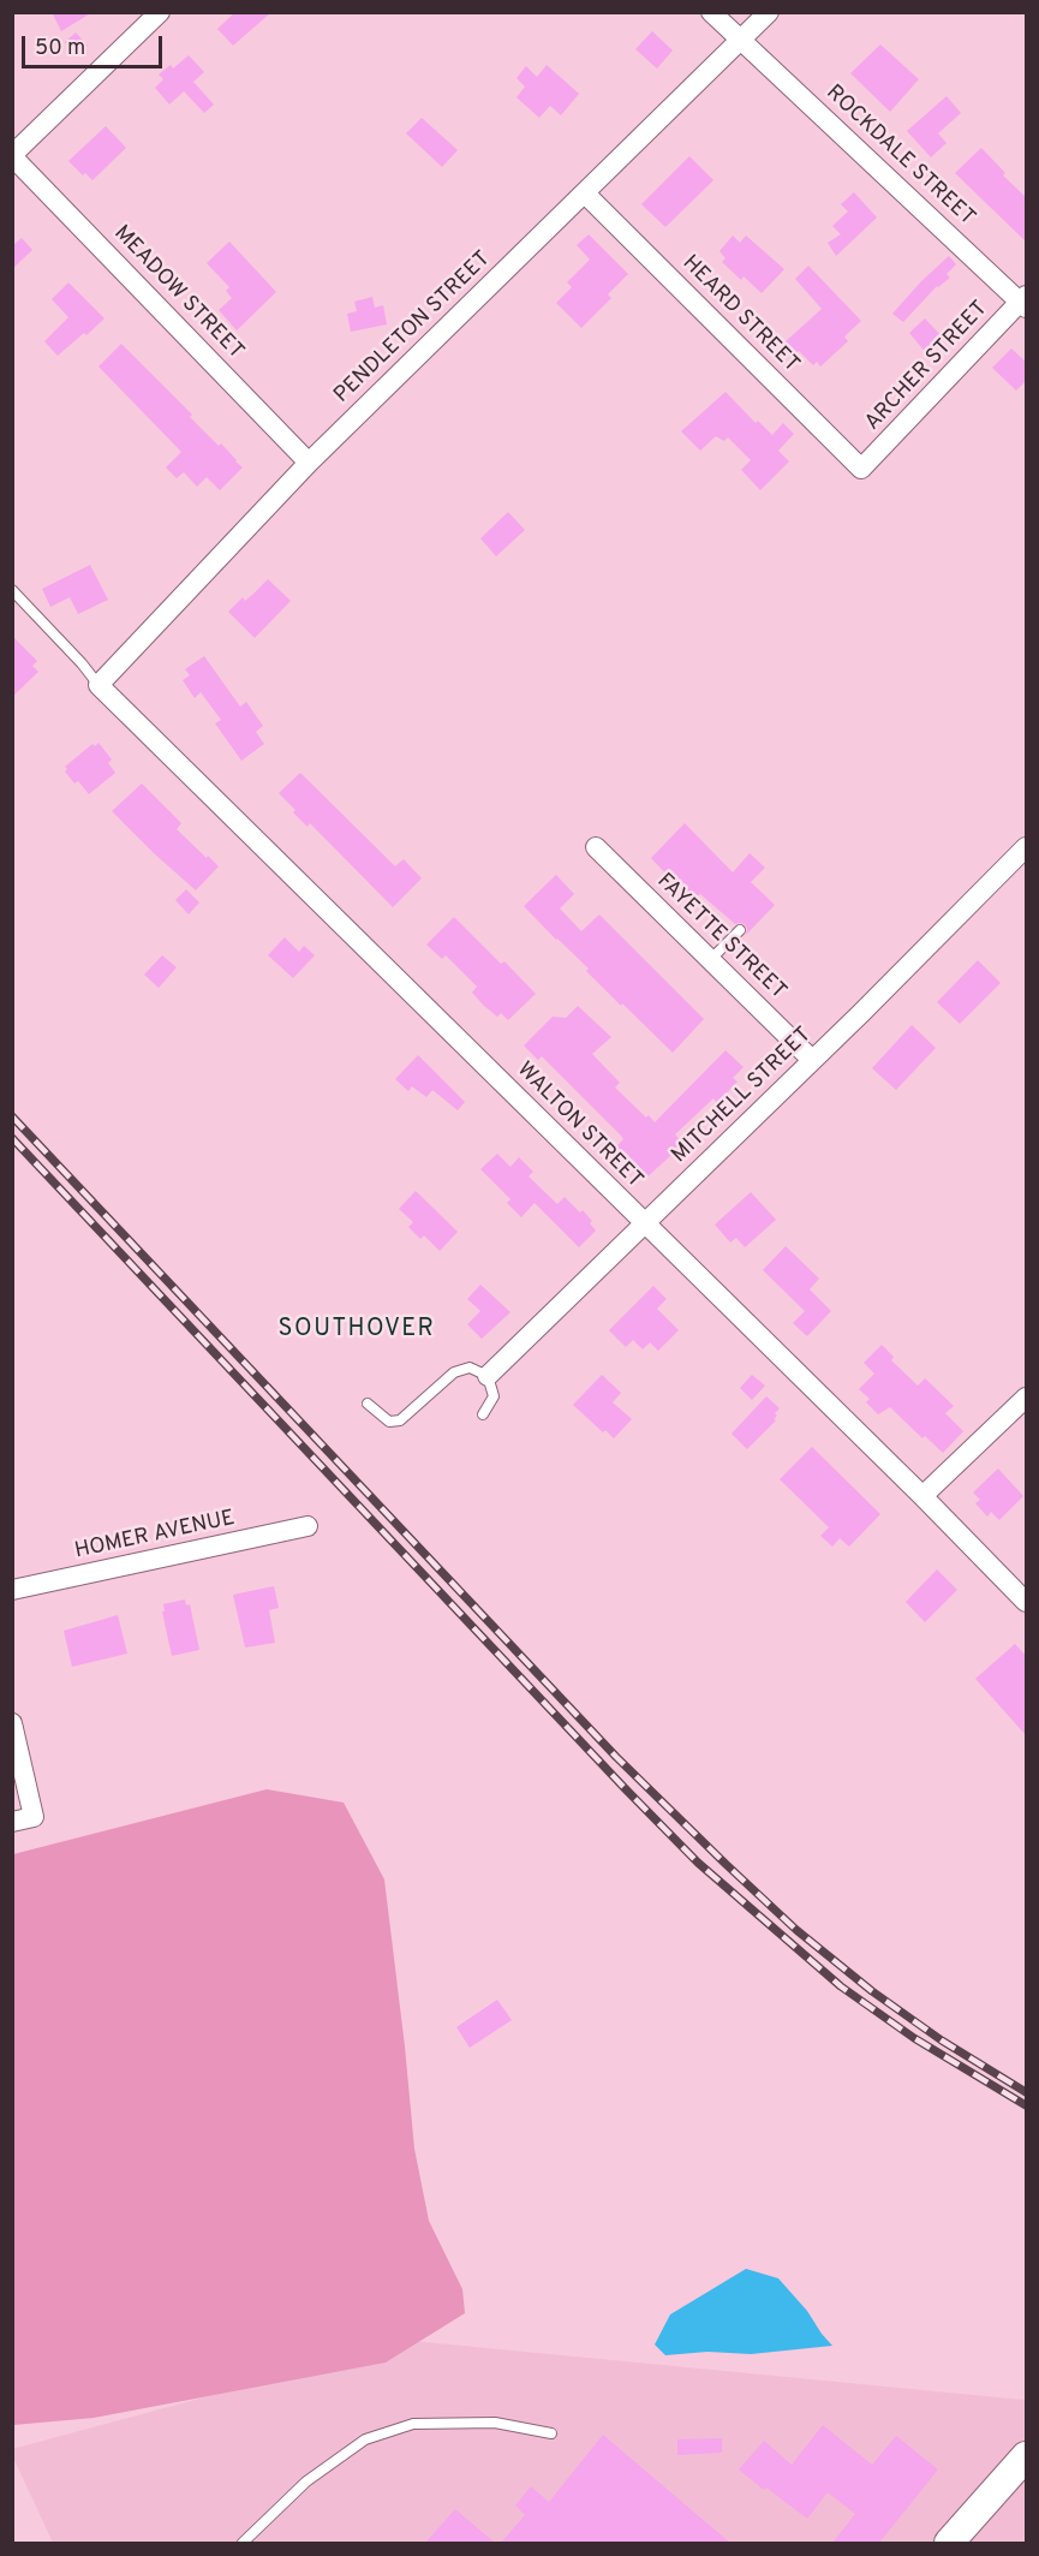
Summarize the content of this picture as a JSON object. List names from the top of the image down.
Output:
{
  "streets": {
    "street": [
      "ROCKDALE STREET",
      "MEADOW STREET",
      "HEARD STREET",
      "PENDLETON STREET",
      "ARCHER STREET",
      "FAYETTE STREET",
      "MITCHELL STREET",
      "WALTON STREET",
      "HOMER AVENUE"
    ]
  },
  "crossings": [
    ["ROCKDALE STREET", "PENDLETON STREET"],
    ["ROCKDALE STREET", "ARCHER STREET"],
    ["MEADOW STREET", "PENDLETON STREET"],
    ["HEARD STREET", "PENDLETON STREET"],
    ["HEARD STREET", "ARCHER STREET"],
    ["PENDLETON STREET", "WALTON STREET"],
    ["FAYETTE STREET", "MITCHELL STREET"],
    ["MITCHELL STREET", "WALTON STREET"]
  ],
  "districts": ["SOUTHOVER"],
  "scale_bar": "50 m"
}
